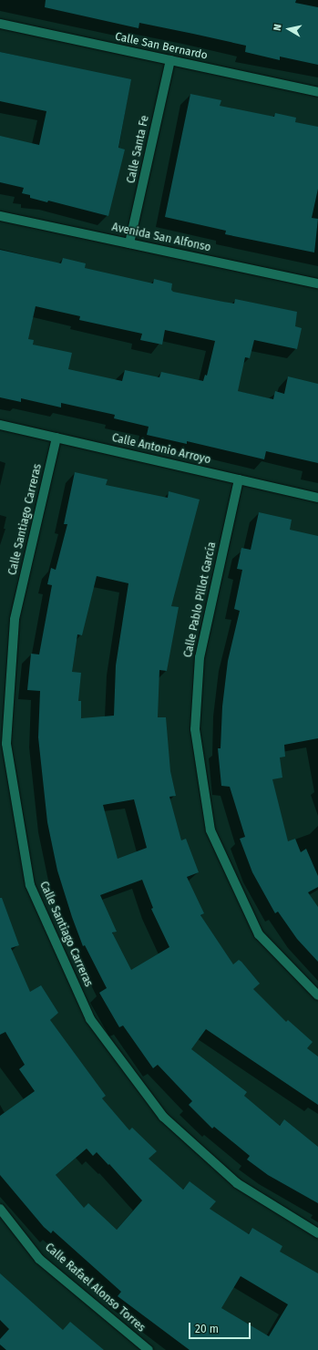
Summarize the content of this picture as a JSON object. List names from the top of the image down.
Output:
{
  "streets": {
    "street": [
      "Calle San Bernardo",
      "Calle Santa Fe",
      "Avenida San Alfonso",
      "Calle Antonio Arroyo",
      "Calle Santiago Carreras",
      "Calle Pablo Pillot García",
      "Calle Rafael Alonso Torres"
    ]
  },
  "crossings": [
    ["Calle San Bernardo", "Calle Santa Fe"],
    ["Calle Santa Fe", "Avenida San Alfonso"],
    ["Calle Antonio Arroyo", "Calle Santiago Carreras"],
    ["Calle Antonio Arroyo", "Calle Pablo Pillot García"]
  ],
  "scale_bar": "20 m",
  "north": "left"
}
